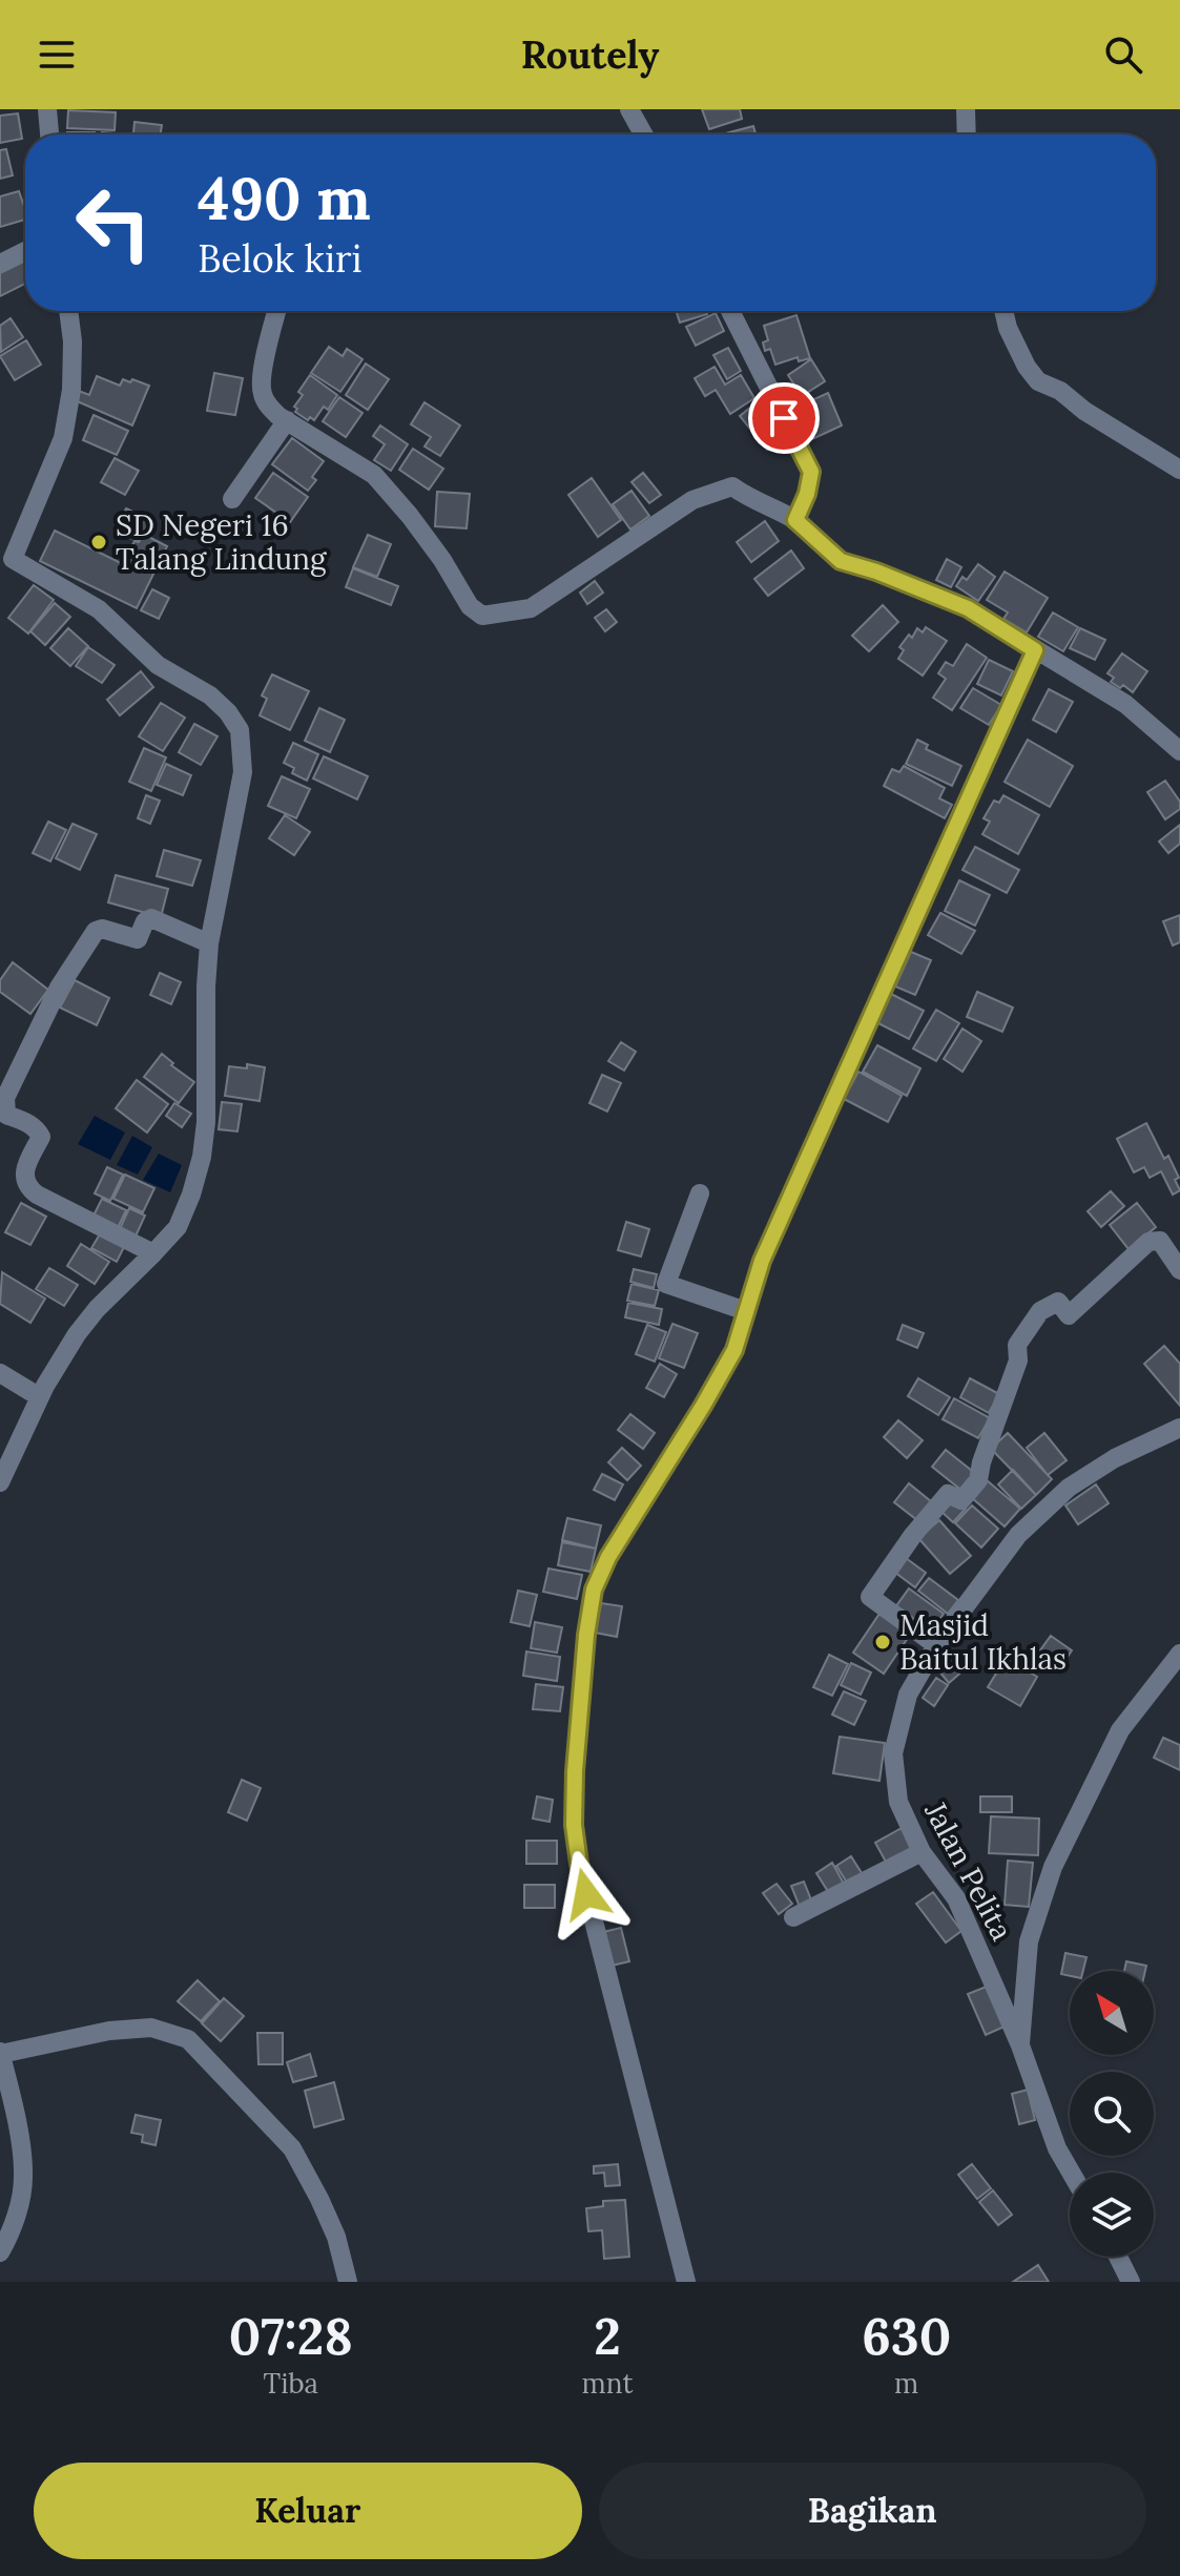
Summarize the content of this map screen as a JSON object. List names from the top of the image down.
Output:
{
  "streets": {
    "street": ["Jalan Pelita"]
  },
  "places": ["SD Negeri 16 Talang Lindung", "Masjid Baitul Ikhlas"],
  "north": "top left",
  "page": {
    "header": "Routely",
    "turn": ["490 m", "Belok kiri"],
    "eta": [
      "07:28",
      "Tiba",
      "2",
      "mnt",
      "630",
      "m"
    ],
    "buttons": ["Keluar", "Bagikan"]
  }
}
